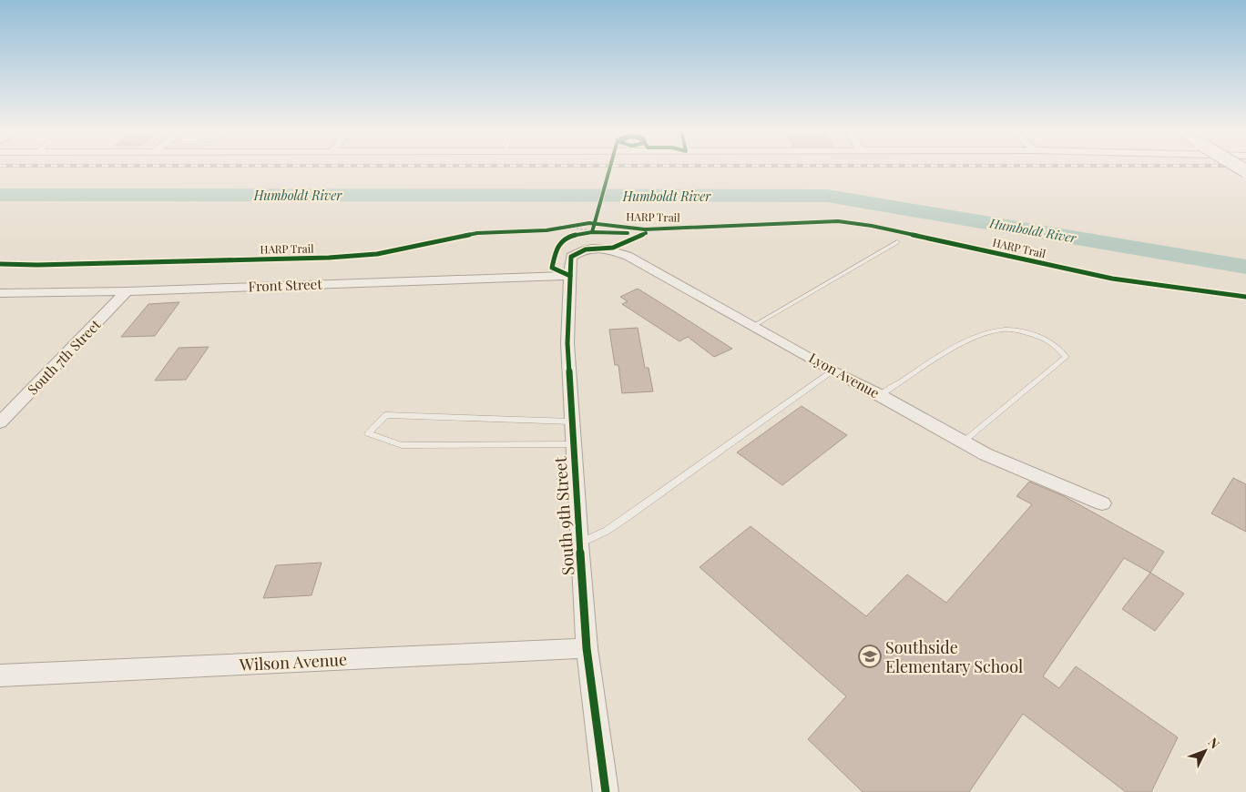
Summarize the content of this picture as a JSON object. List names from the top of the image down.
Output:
{
  "streets": {
    "street": [
      "Front Street",
      "South 7th Street",
      "Lyon Avenue",
      "South 9th Street",
      "Wilson Avenue"
    ],
    "cycle path": ["HARP Trail"]
  },
  "crossings": [
    ["Front Street", "South 7th Street"],
    ["Front Street", "South 9th Street"],
    ["Lyon Avenue", "South 9th Street"],
    ["South 9th Street", "Wilson Avenue"]
  ],
  "water": ["Humboldt River"],
  "places": {
    "school or university": ["Southside Elementary School"]
  },
  "north": "top right"
}
